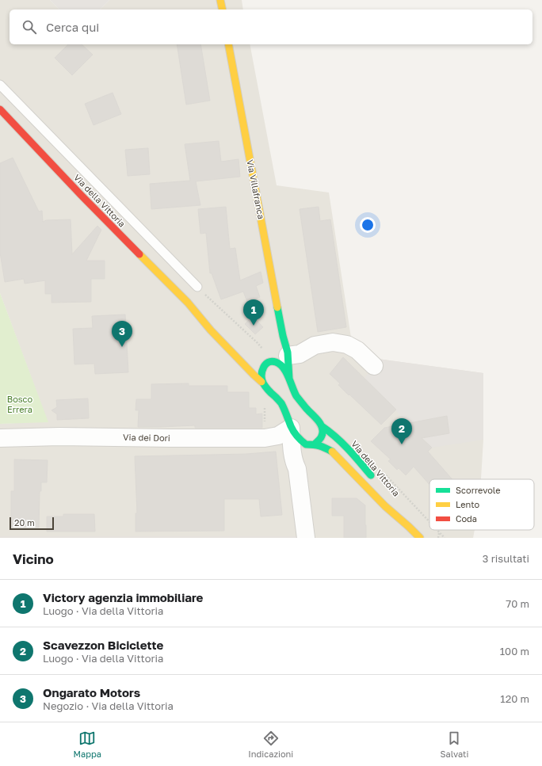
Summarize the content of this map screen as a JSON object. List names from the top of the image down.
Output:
{
  "streets": {
    "main road": ["Via Villafranca", "Via della Vittoria"],
    "street": ["Via dei Dori"]
  },
  "crossings": [
    ["Via Villafranca", "Via della Vittoria"],
    ["Via della Vittoria", "Via dei Dori"]
  ],
  "parks": ["Bosco Errera"],
  "legend": ["Scorrevole", "Lento", "Coda"],
  "scale_bar": "20 m",
  "page": {
    "search": "Cerca qui",
    "pins": ["1", "3", "2"],
    "scale": "20 m",
    "heading": ["Vicino", "3 risultati"],
    "list": [
      {
        "mark": "1",
        "name": "Victory agenzia immobiliare",
        "note": "Luogo · Via della Vittoria",
        "value": "70 m"
      },
      {
        "mark": "2",
        "name": "Scavezzon Biciclette",
        "note": "Luogo · Via della Vittoria",
        "value": "100 m"
      },
      {
        "mark": "3",
        "name": "Ongarato Motors",
        "note": "Negozio · Via della Vittoria",
        "value": "120 m"
      }
    ],
    "nav": ["Mappa", "Indicazioni", "Salvati"]
  }
}
